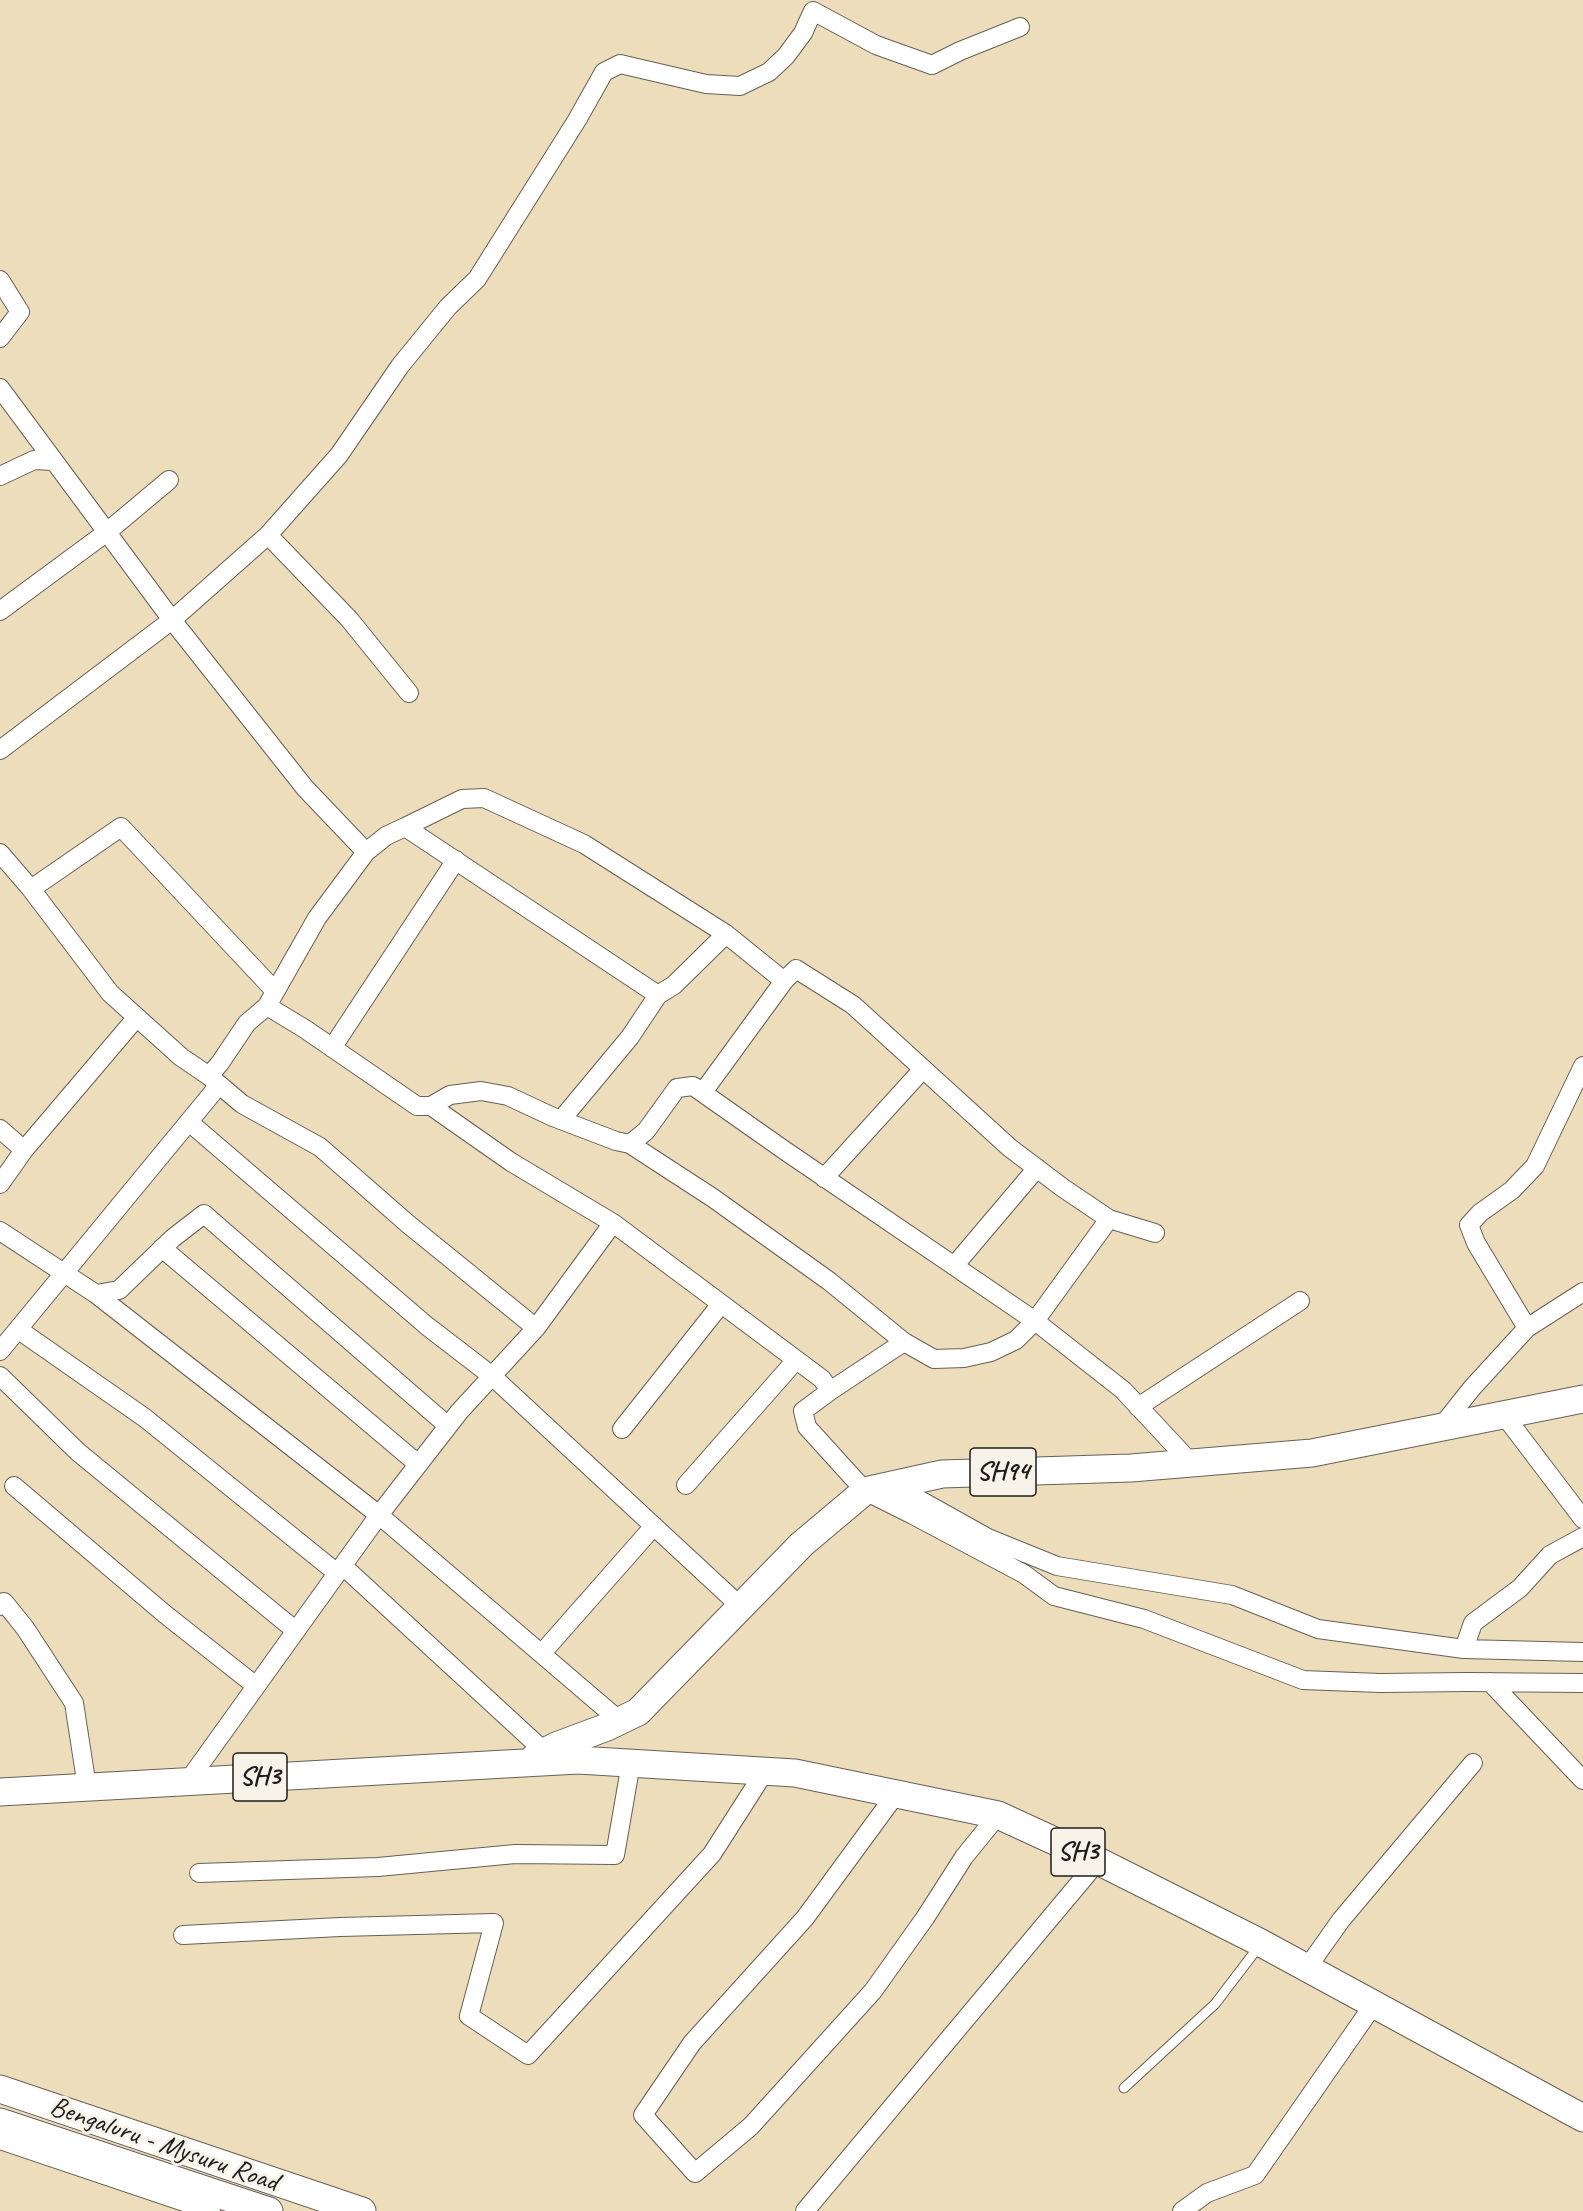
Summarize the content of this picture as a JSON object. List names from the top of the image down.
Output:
{
  "streets": {
    "main road": ["SH94", "SH3", "Bengaluru - Mysuru Road"]
  },
  "crossings": [
    ["SH94", "SH3"]
  ]
}
